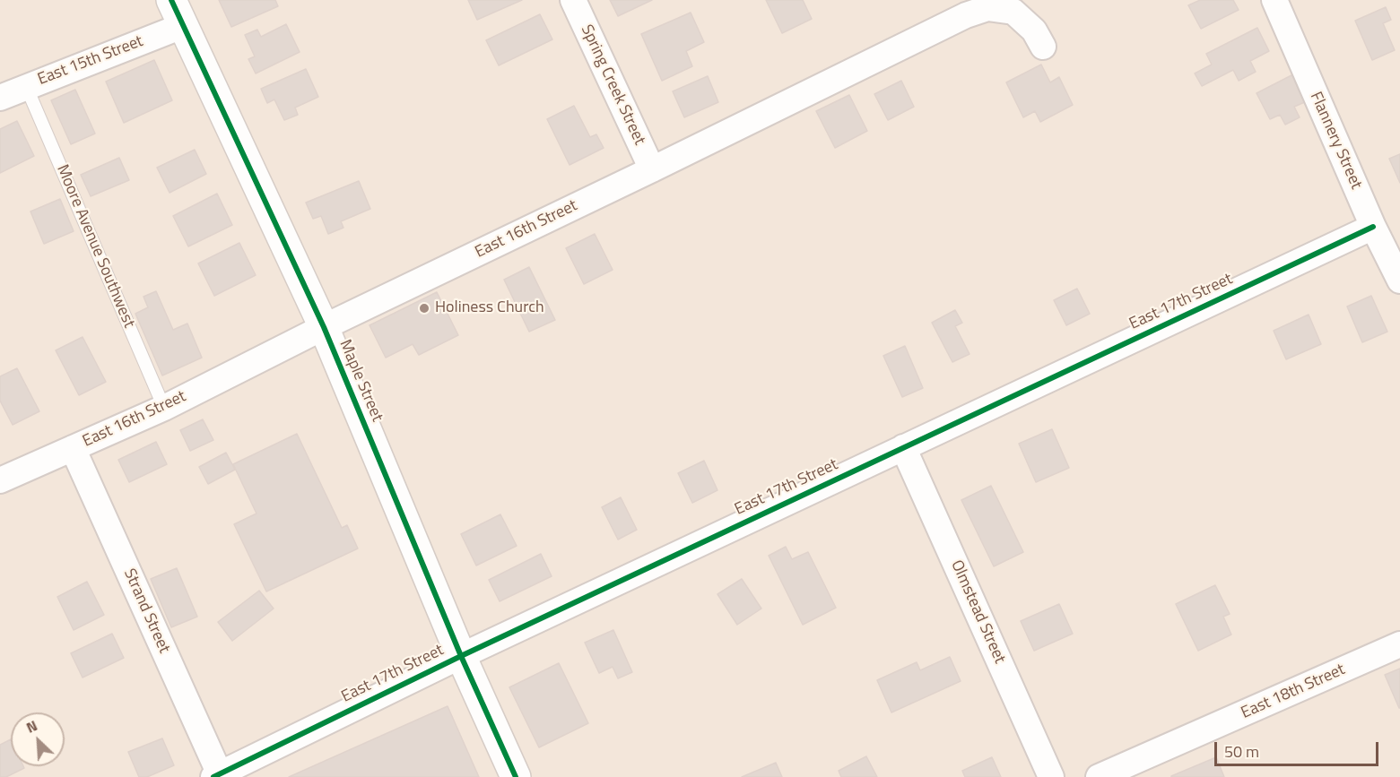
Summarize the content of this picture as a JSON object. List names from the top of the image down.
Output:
{
  "streets": {
    "main road": ["Maple Street"],
    "street": [
      "East 15th Street",
      "Spring Creek Street",
      "Flannery Street",
      "East 16th Street",
      "East 17th Street",
      "Strand Street",
      "Olmstead Street",
      "East 18th Street"
    ],
    "lane": ["Moore Avenue Southwest"]
  },
  "crossings": [
    ["East 15th Street", "Moore Avenue Southwest"],
    ["East 15th Street", "Maple Street"],
    ["Spring Creek Street", "East 16th Street"],
    ["Flannery Street", "East 17th Street"],
    ["East 16th Street", "Moore Avenue Southwest"],
    ["East 16th Street", "Maple Street"],
    ["East 16th Street", "Strand Street"],
    ["East 17th Street", "Maple Street"],
    ["East 17th Street", "Strand Street"],
    ["East 17th Street", "Olmstead Street"]
  ],
  "places": ["Holiness Church"],
  "scale_bar": "50 m",
  "north": "top left"
}
